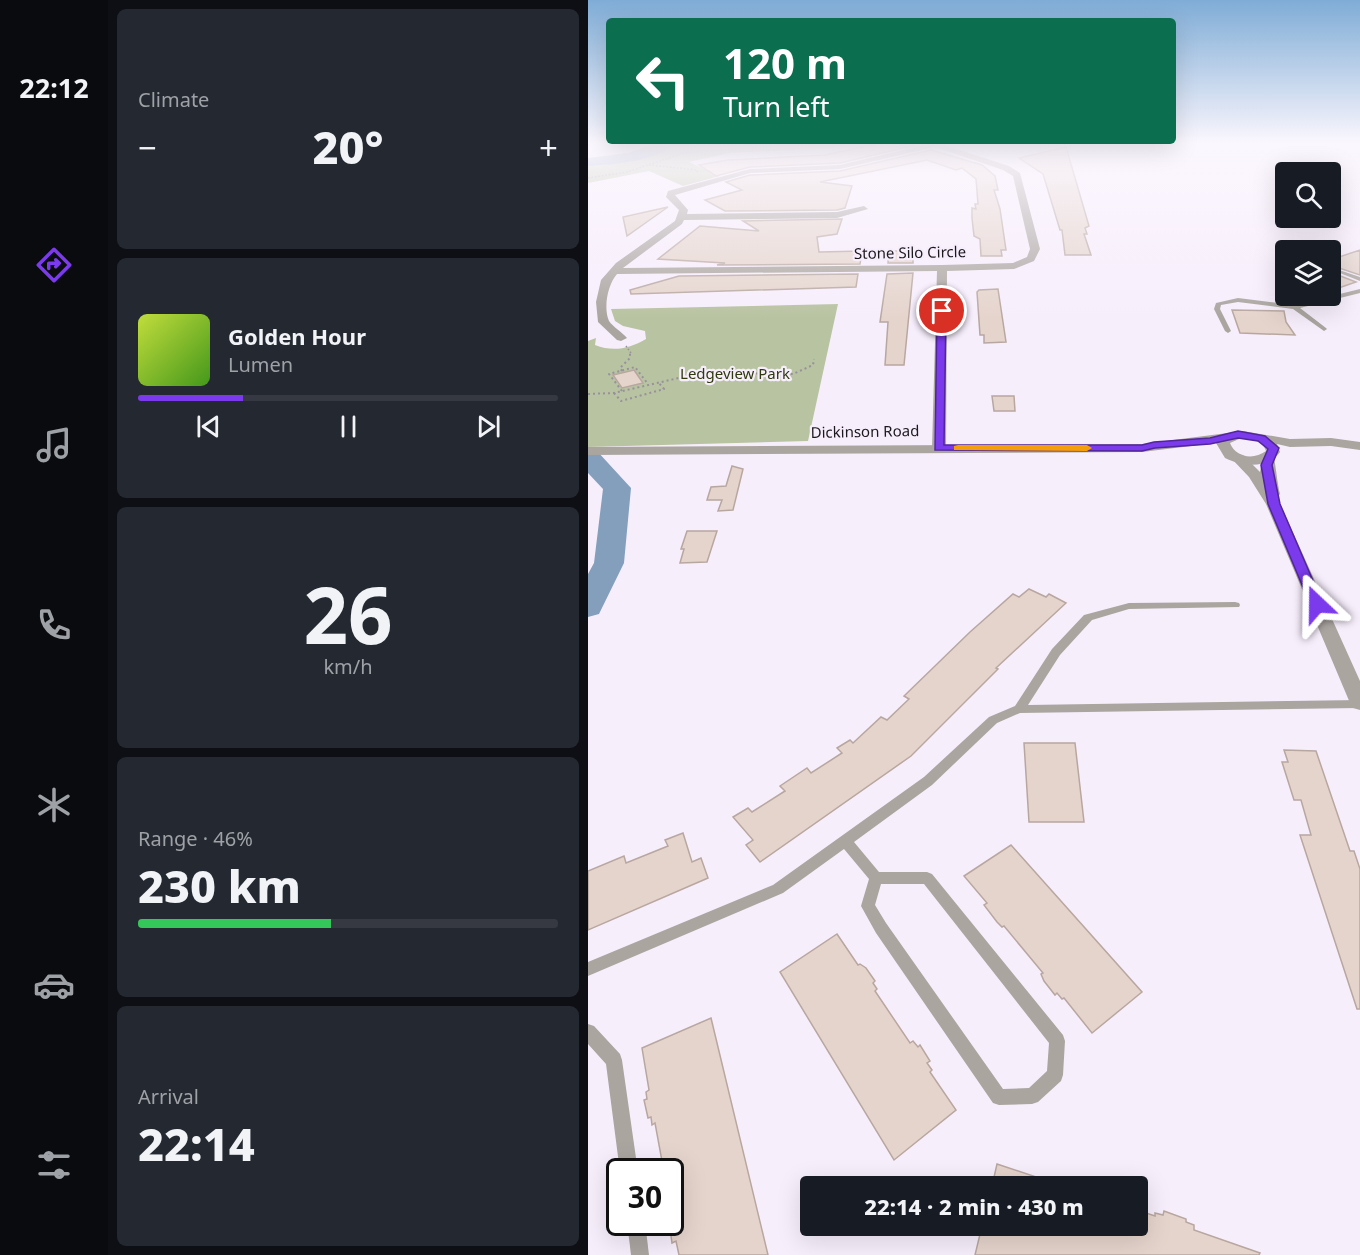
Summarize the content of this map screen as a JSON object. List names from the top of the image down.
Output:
{
  "streets": {
    "street": ["Stone Silo Circle", "Dickinson Road"]
  },
  "parks": ["Ledgeview Park"],
  "page": {
    "tabs": "22:12",
    "tile": [
      "Climate",
      ["26", "km/h"],
      ["Range · 46%", "230 km"],
      ["Arrival", "22:14"]
    ],
    "turn": ["120 m", "Turn left"],
    "heat": ["−", "20°", "+"],
    "song": ["Golden Hour", "Lumen"],
    "limit": "30",
    "trip": "22:14 · 2 min · 430 m"
  }
}
